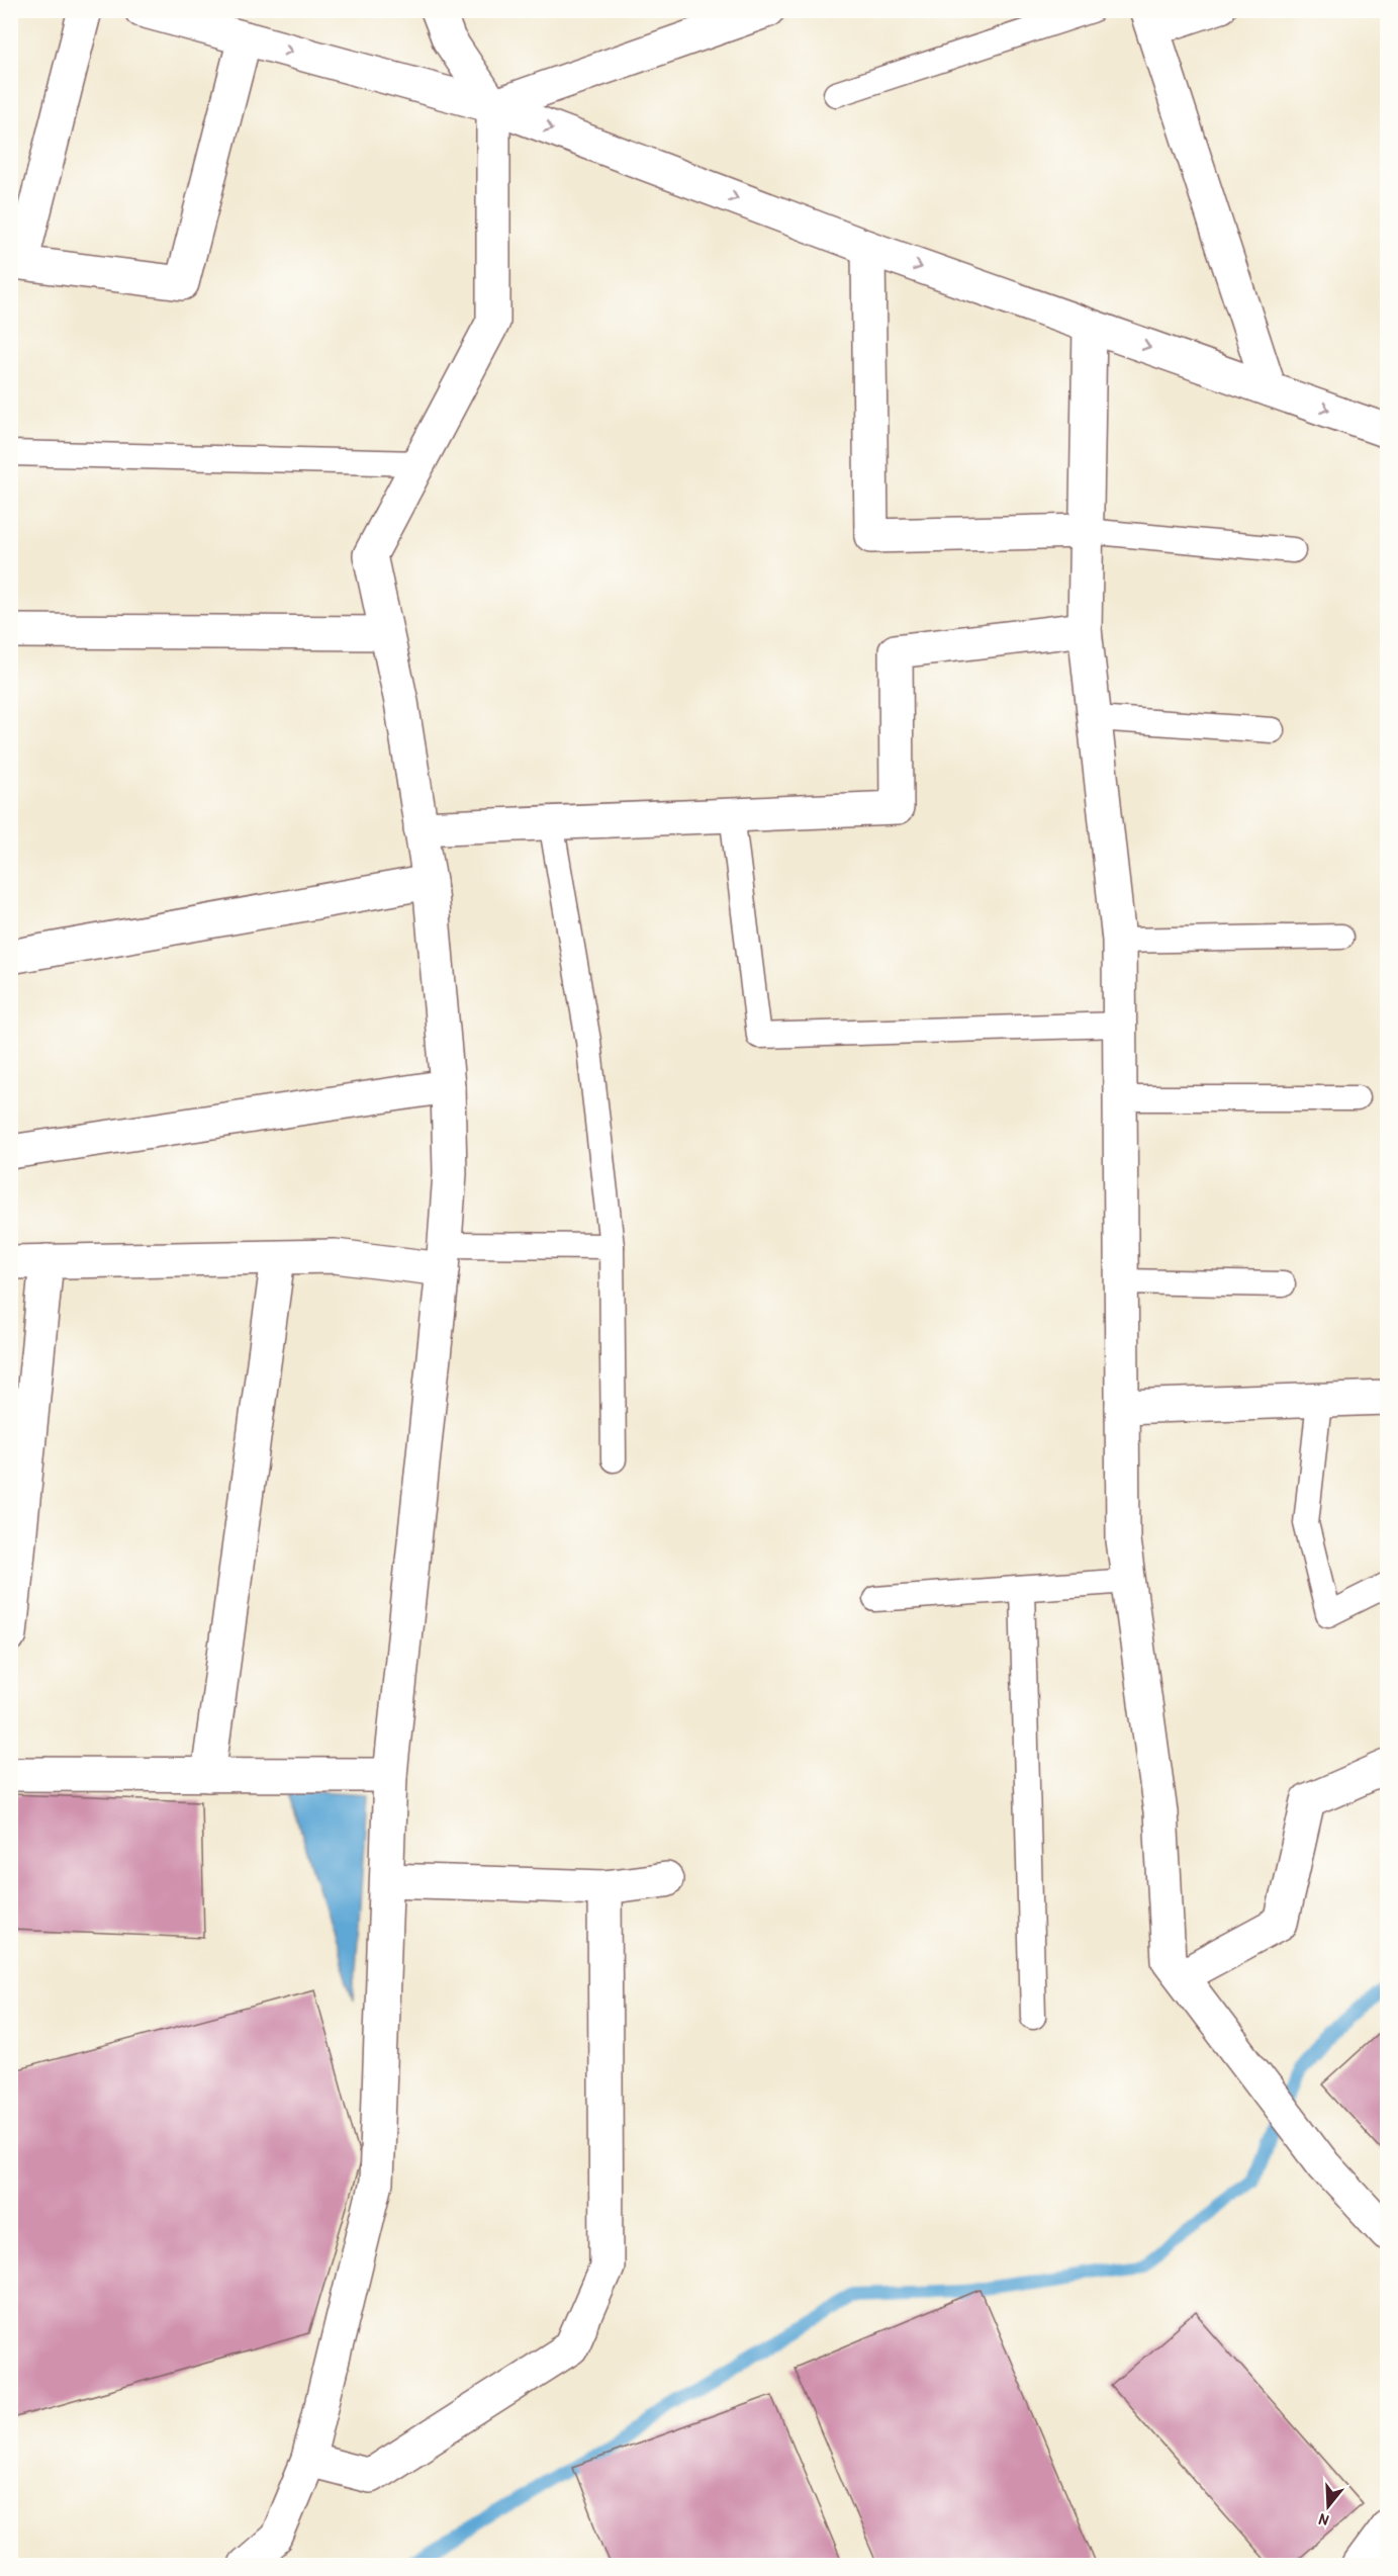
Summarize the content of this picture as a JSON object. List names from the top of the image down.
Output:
{
  "north": "bottom"
}
